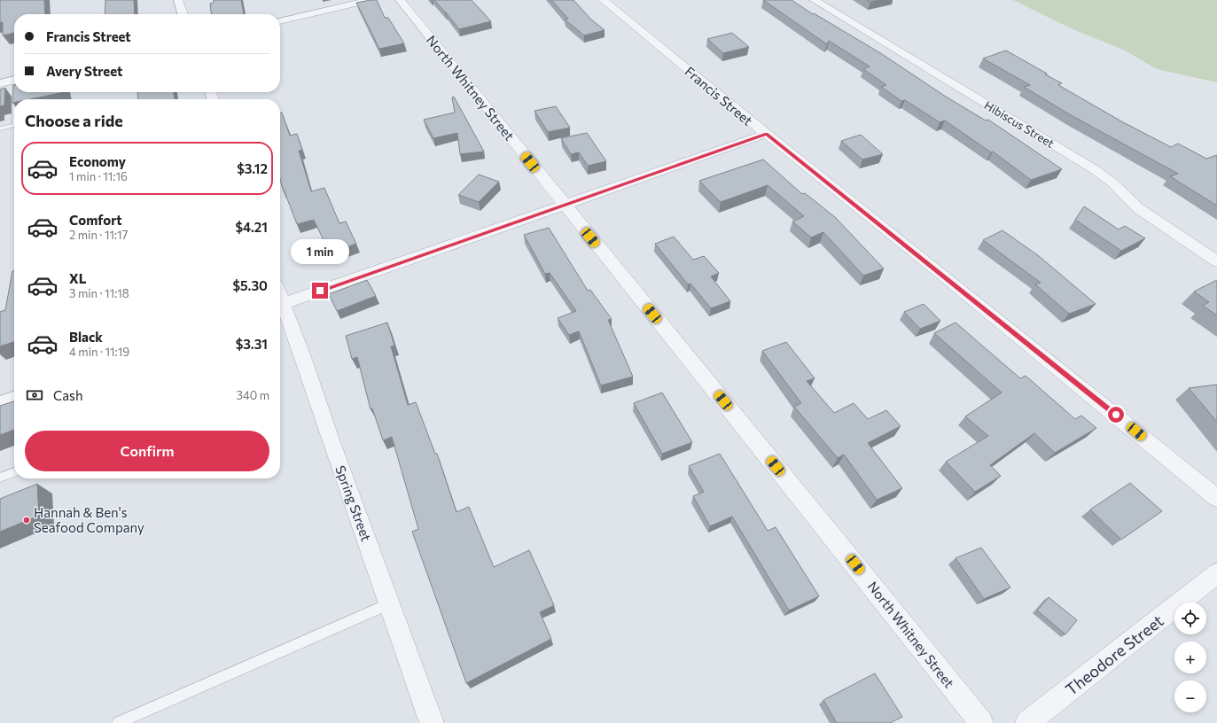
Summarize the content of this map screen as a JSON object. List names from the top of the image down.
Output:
{
  "streets": {
    "street": [
      "North Whitney Street",
      "Francis Street",
      "Hibiscus Street",
      "Spring Street",
      "Theodore Street"
    ]
  },
  "places": ["Hannah & Ben's Seafood Company"],
  "page": {
    "banner": ["Francis Street", "Avery Street"],
    "heading": "Choose a ride",
    "list": [
      {
        "name": "Economy",
        "note": "1 min · 11:16",
        "value": "$3.12"
      },
      {
        "name": "Comfort",
        "note": "2 min · 11:17",
        "value": "$4.21"
      },
      {
        "name": "XL",
        "note": "3 min · 11:18",
        "value": "$5.30"
      },
      {
        "name": "Black",
        "note": "4 min · 11:19",
        "value": "$3.31"
      }
    ],
    "bubble": "1 min",
    "pay": ["Cash", "340 m"],
    "buttons": "Confirm",
    "map_buttons": ["+", "−"]
  }
}
